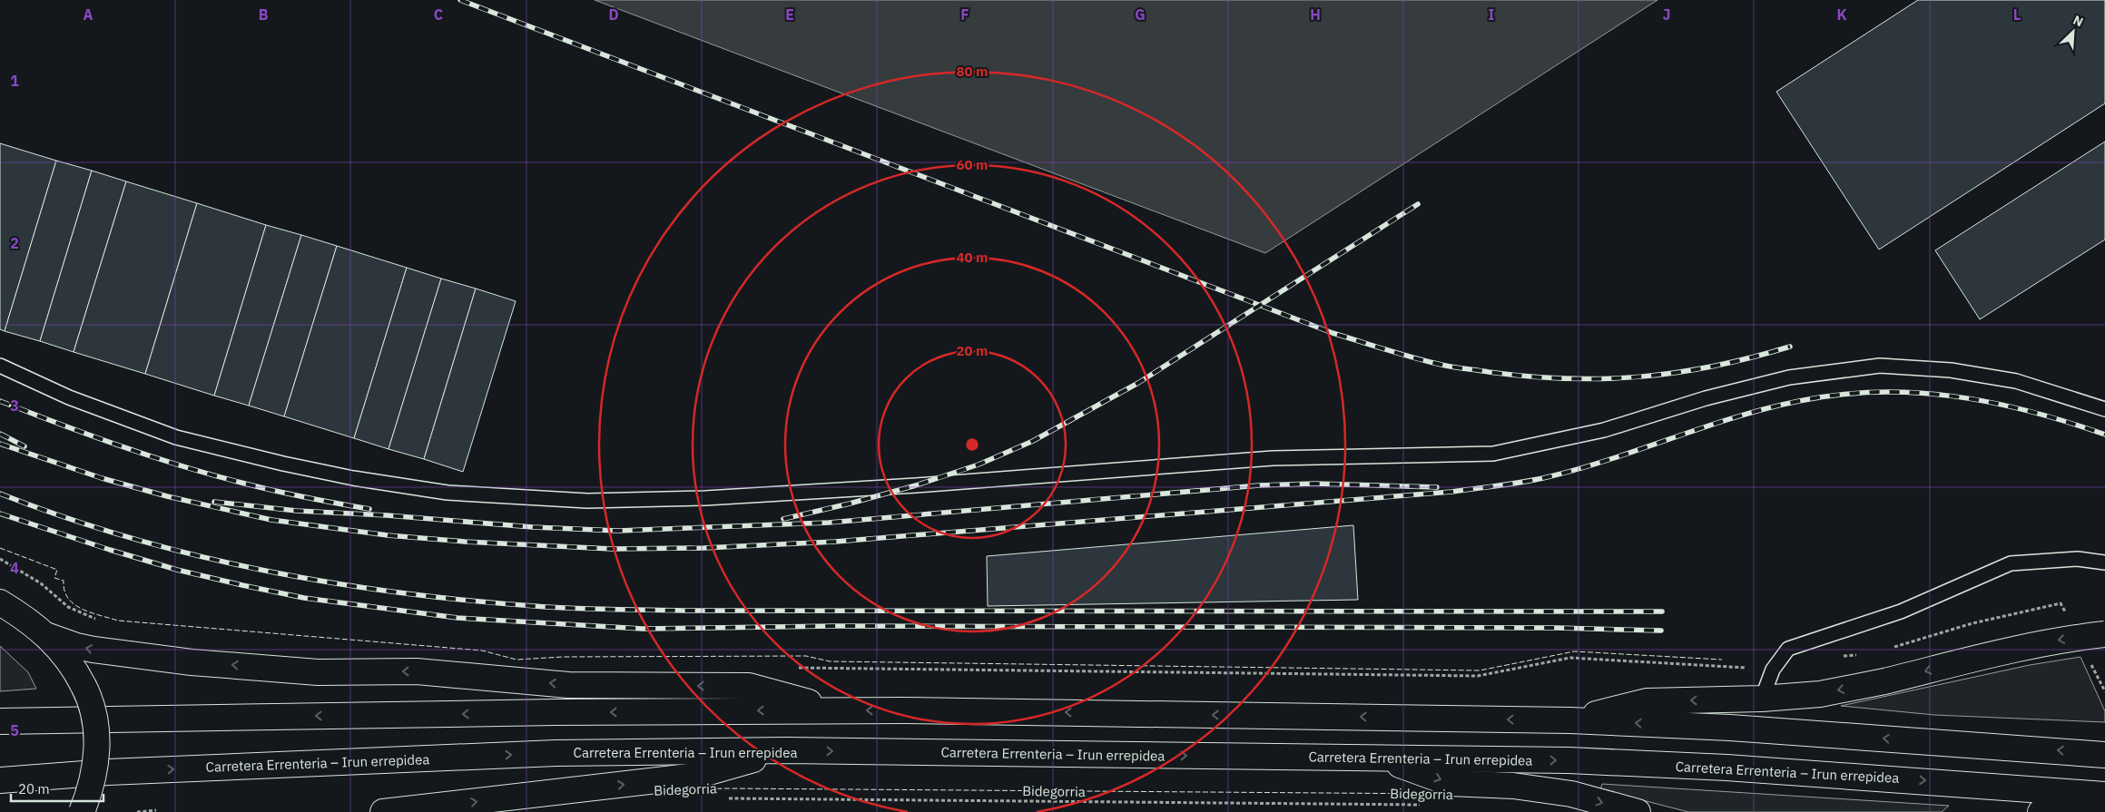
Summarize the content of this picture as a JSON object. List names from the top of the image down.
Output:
{
  "streets": {
    "main road": ["Carretera Errenteria – Irun errepidea"],
    "path": ["Bidegorria"]
  },
  "scale_bar": "20 m",
  "north": "top right",
  "grid": {
    "columns": [
      "A",
      "B",
      "C",
      "D",
      "E",
      "F",
      "G",
      "H",
      "I",
      "J",
      "K",
      "L"
    ],
    "rows": [
      "1",
      "2",
      "3",
      "4",
      "5"
    ]
  },
  "rings": [
    "80 m",
    "60 m",
    "40 m",
    "20 m"
  ]
}
